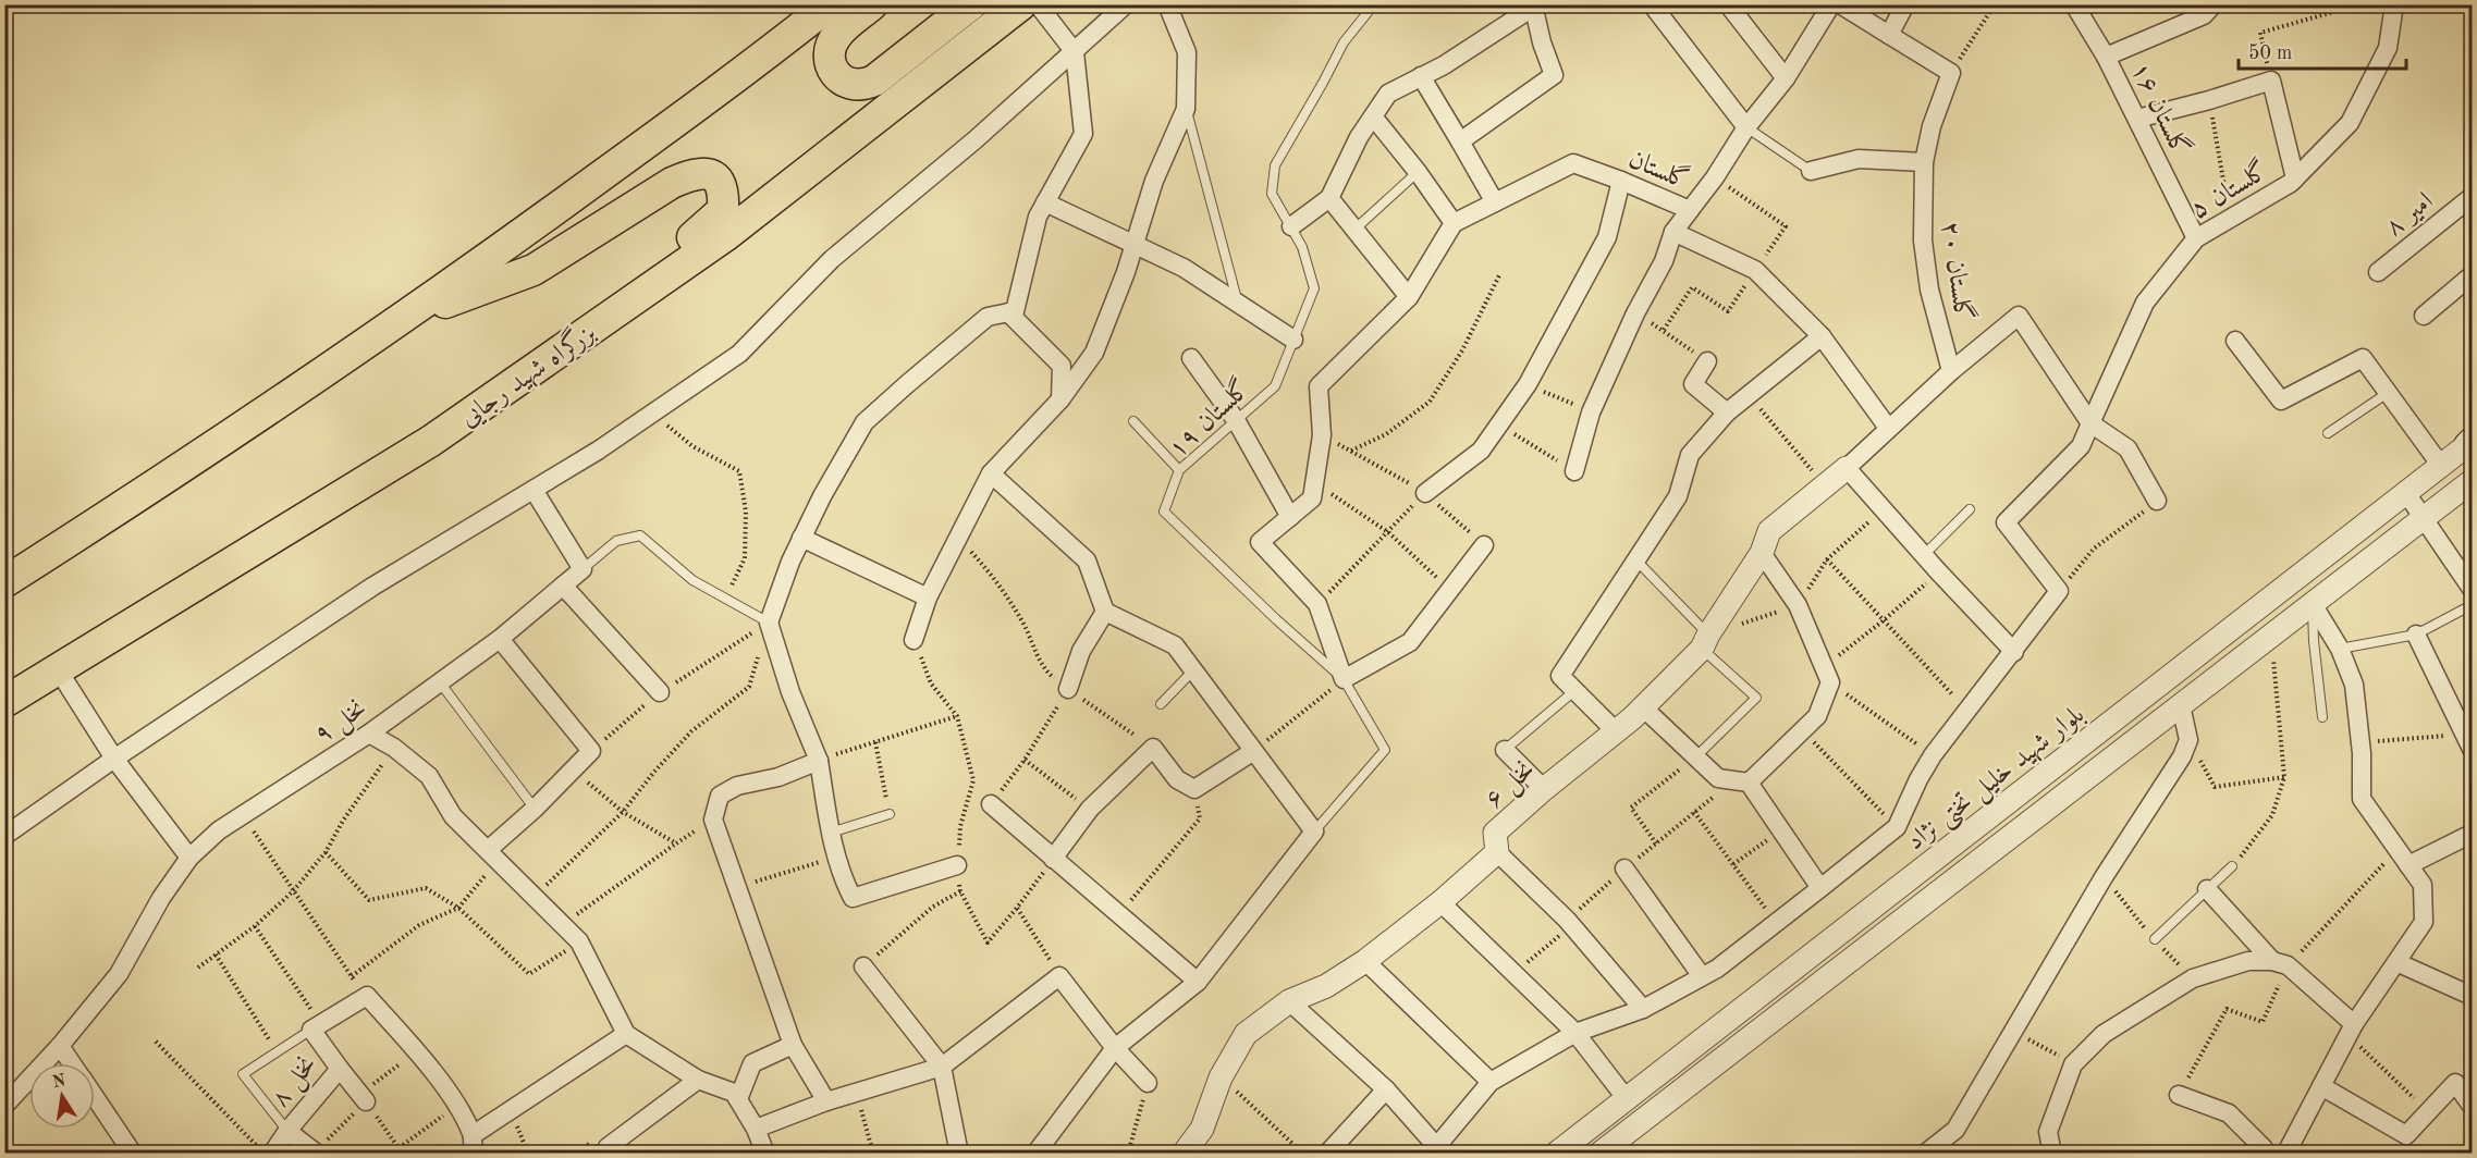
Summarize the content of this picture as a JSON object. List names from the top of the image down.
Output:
{
  "streets": {
    "highway": ["بزرگراه شهید رجایی"],
    "street": [
      "گلستان ۱۶",
      "گلستان",
      "گلستان ۵",
      "امیر ۸",
      "گلستان ۲۰",
      "نخل ۹",
      "بلوار شهید خلیل تختی نژاد",
      "نخل ۶",
      "نخل ۸"
    ],
    "lane": ["گلستان ۱۹"]
  },
  "crossings": [
    ["گلستان ۱۶", "گلستان ۵"]
  ],
  "scale_bar": "50 m",
  "north": "top"
}
